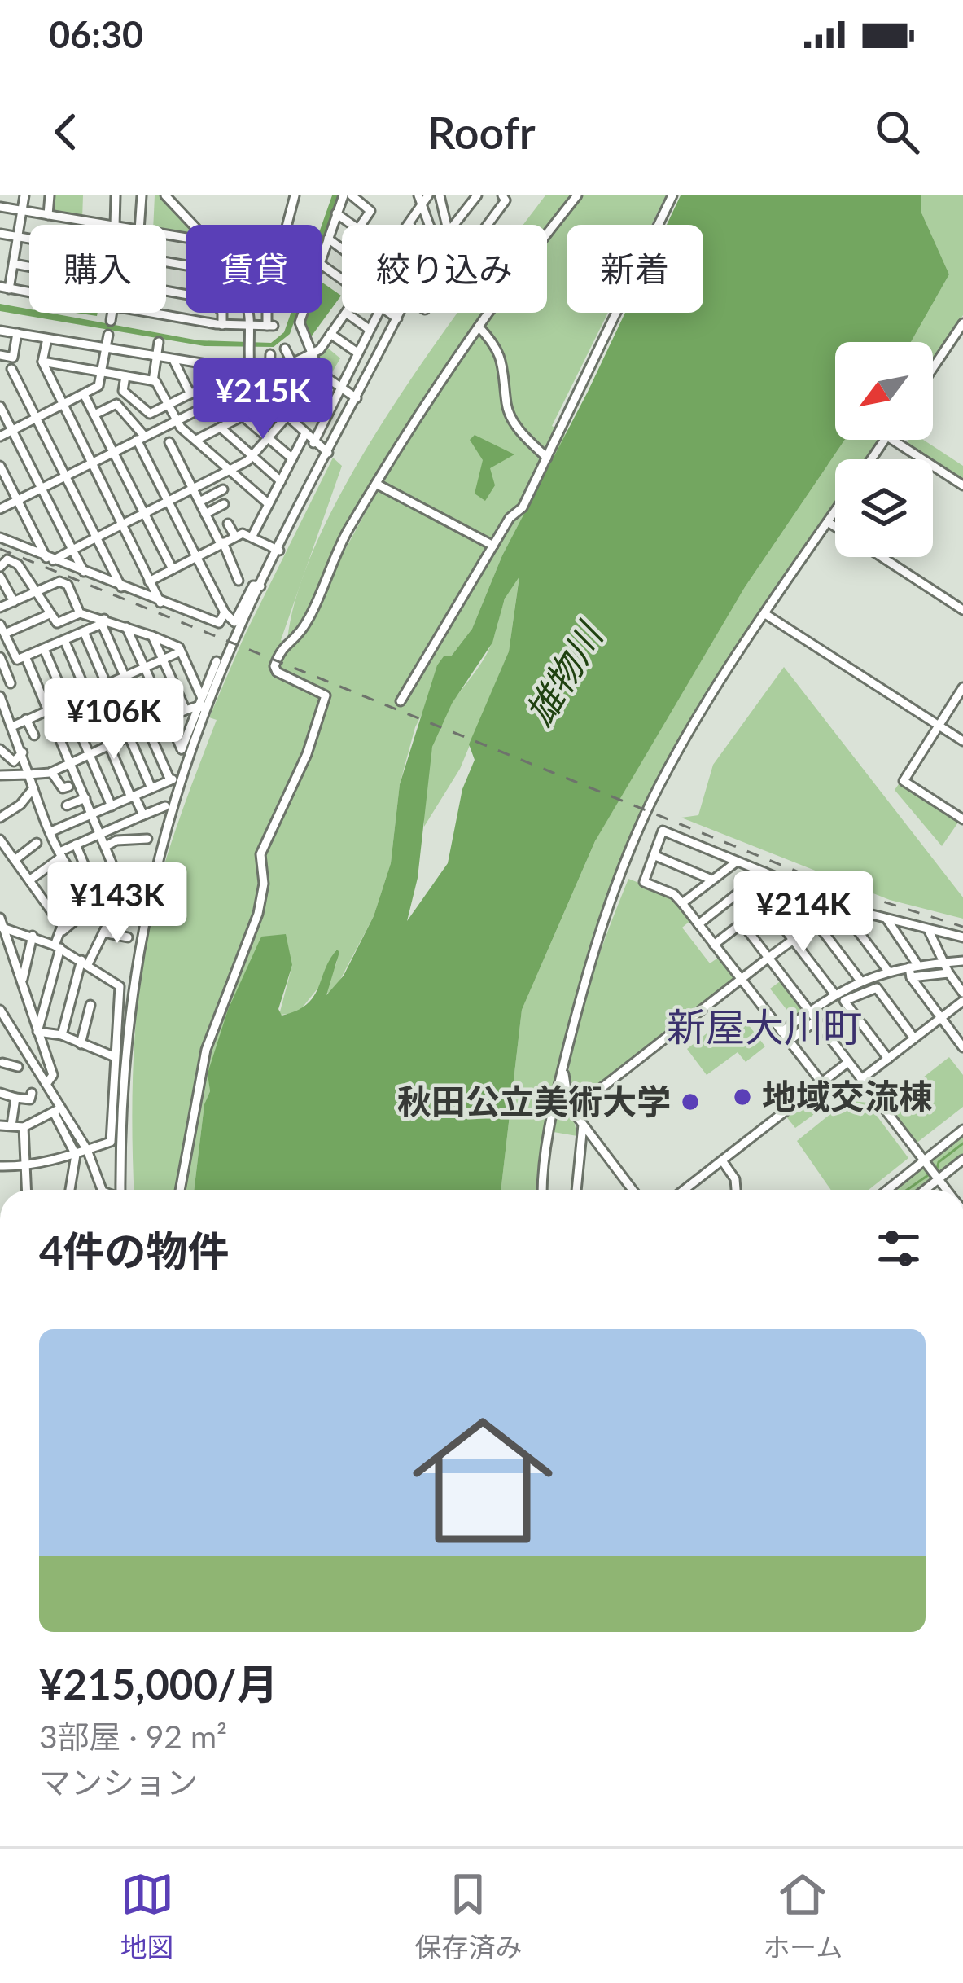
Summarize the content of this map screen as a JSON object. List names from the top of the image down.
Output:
{
  "districts": ["新屋大川町"],
  "water": ["雄物川"],
  "places": ["地域交流棟", "秋田公立美術大学"],
  "north": "bottom left",
  "page": {
    "status": "06:30",
    "header": "Roofr",
    "chip": [
      "購入",
      "賃貸",
      "絞り込み",
      "新着"
    ],
    "price": [
      "¥215K",
      "¥106K",
      "¥143K",
      "¥214K"
    ],
    "heading": "4件の物件",
    "list": [
      {
        "name": "¥215,000/月",
        "note": "3部屋 · 92 m² · マンション"
      }
    ],
    "tabs": ["地図", "保存済み", "ホーム"]
  }
}
